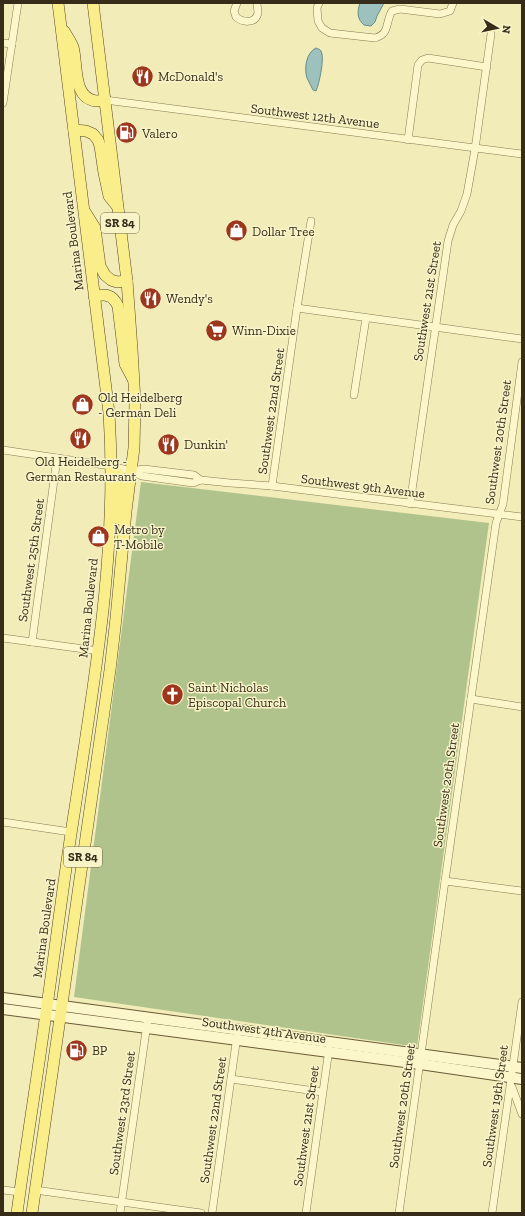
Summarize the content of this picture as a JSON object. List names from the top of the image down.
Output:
{
  "streets": {
    "main road": ["SR 84", "Marina Boulevard", "Southwest 4th Avenue"],
    "street": [
      "Southwest 12th Avenue",
      "Southwest 21st Street",
      "Southwest 22nd Street",
      "Southwest 20th Street",
      "Southwest 9th Avenue",
      "Southwest 25th Street",
      "Southwest 19th Street",
      "Southwest 23rd Street"
    ]
  },
  "crossings": [
    ["Southwest 12th Avenue", "SR 84"],
    ["Southwest 12th Avenue", "Southwest 21st Street"],
    ["SR 84", "Southwest 9th Avenue"],
    ["SR 84", "Southwest 4th Avenue"],
    ["Marina Boulevard", "Southwest 9th Avenue"],
    ["Marina Boulevard", "Southwest 4th Avenue"],
    ["Southwest 21st Street", "Southwest 9th Avenue"],
    ["Southwest 21st Street", "Southwest 4th Avenue"],
    ["Southwest 22nd Street", "Southwest 9th Avenue"],
    ["Southwest 22nd Street", "Southwest 4th Avenue"],
    ["Southwest 20th Street", "Southwest 9th Avenue"],
    ["Southwest 20th Street", "Southwest 4th Avenue"],
    ["Southwest 9th Avenue", "Southwest 25th Street"],
    ["Southwest 4th Avenue", "Southwest 19th Street"],
    ["Southwest 4th Avenue", "Southwest 23rd Street"]
  ],
  "places": {
    "restaurant": [
      "McDonald's",
      "Wendy's",
      "Old Heidelberg - German Restaurant",
      "Dunkin'"
    ],
    "fuel station": ["Valero", "BP"],
    "shop": ["Dollar Tree", "Old Heidelberg - German Deli", "Metro by T-Mobile"],
    "supermarket": ["Winn-Dixie"],
    "church": ["Saint Nicholas Episcopal Church"]
  },
  "north": "right"
}
